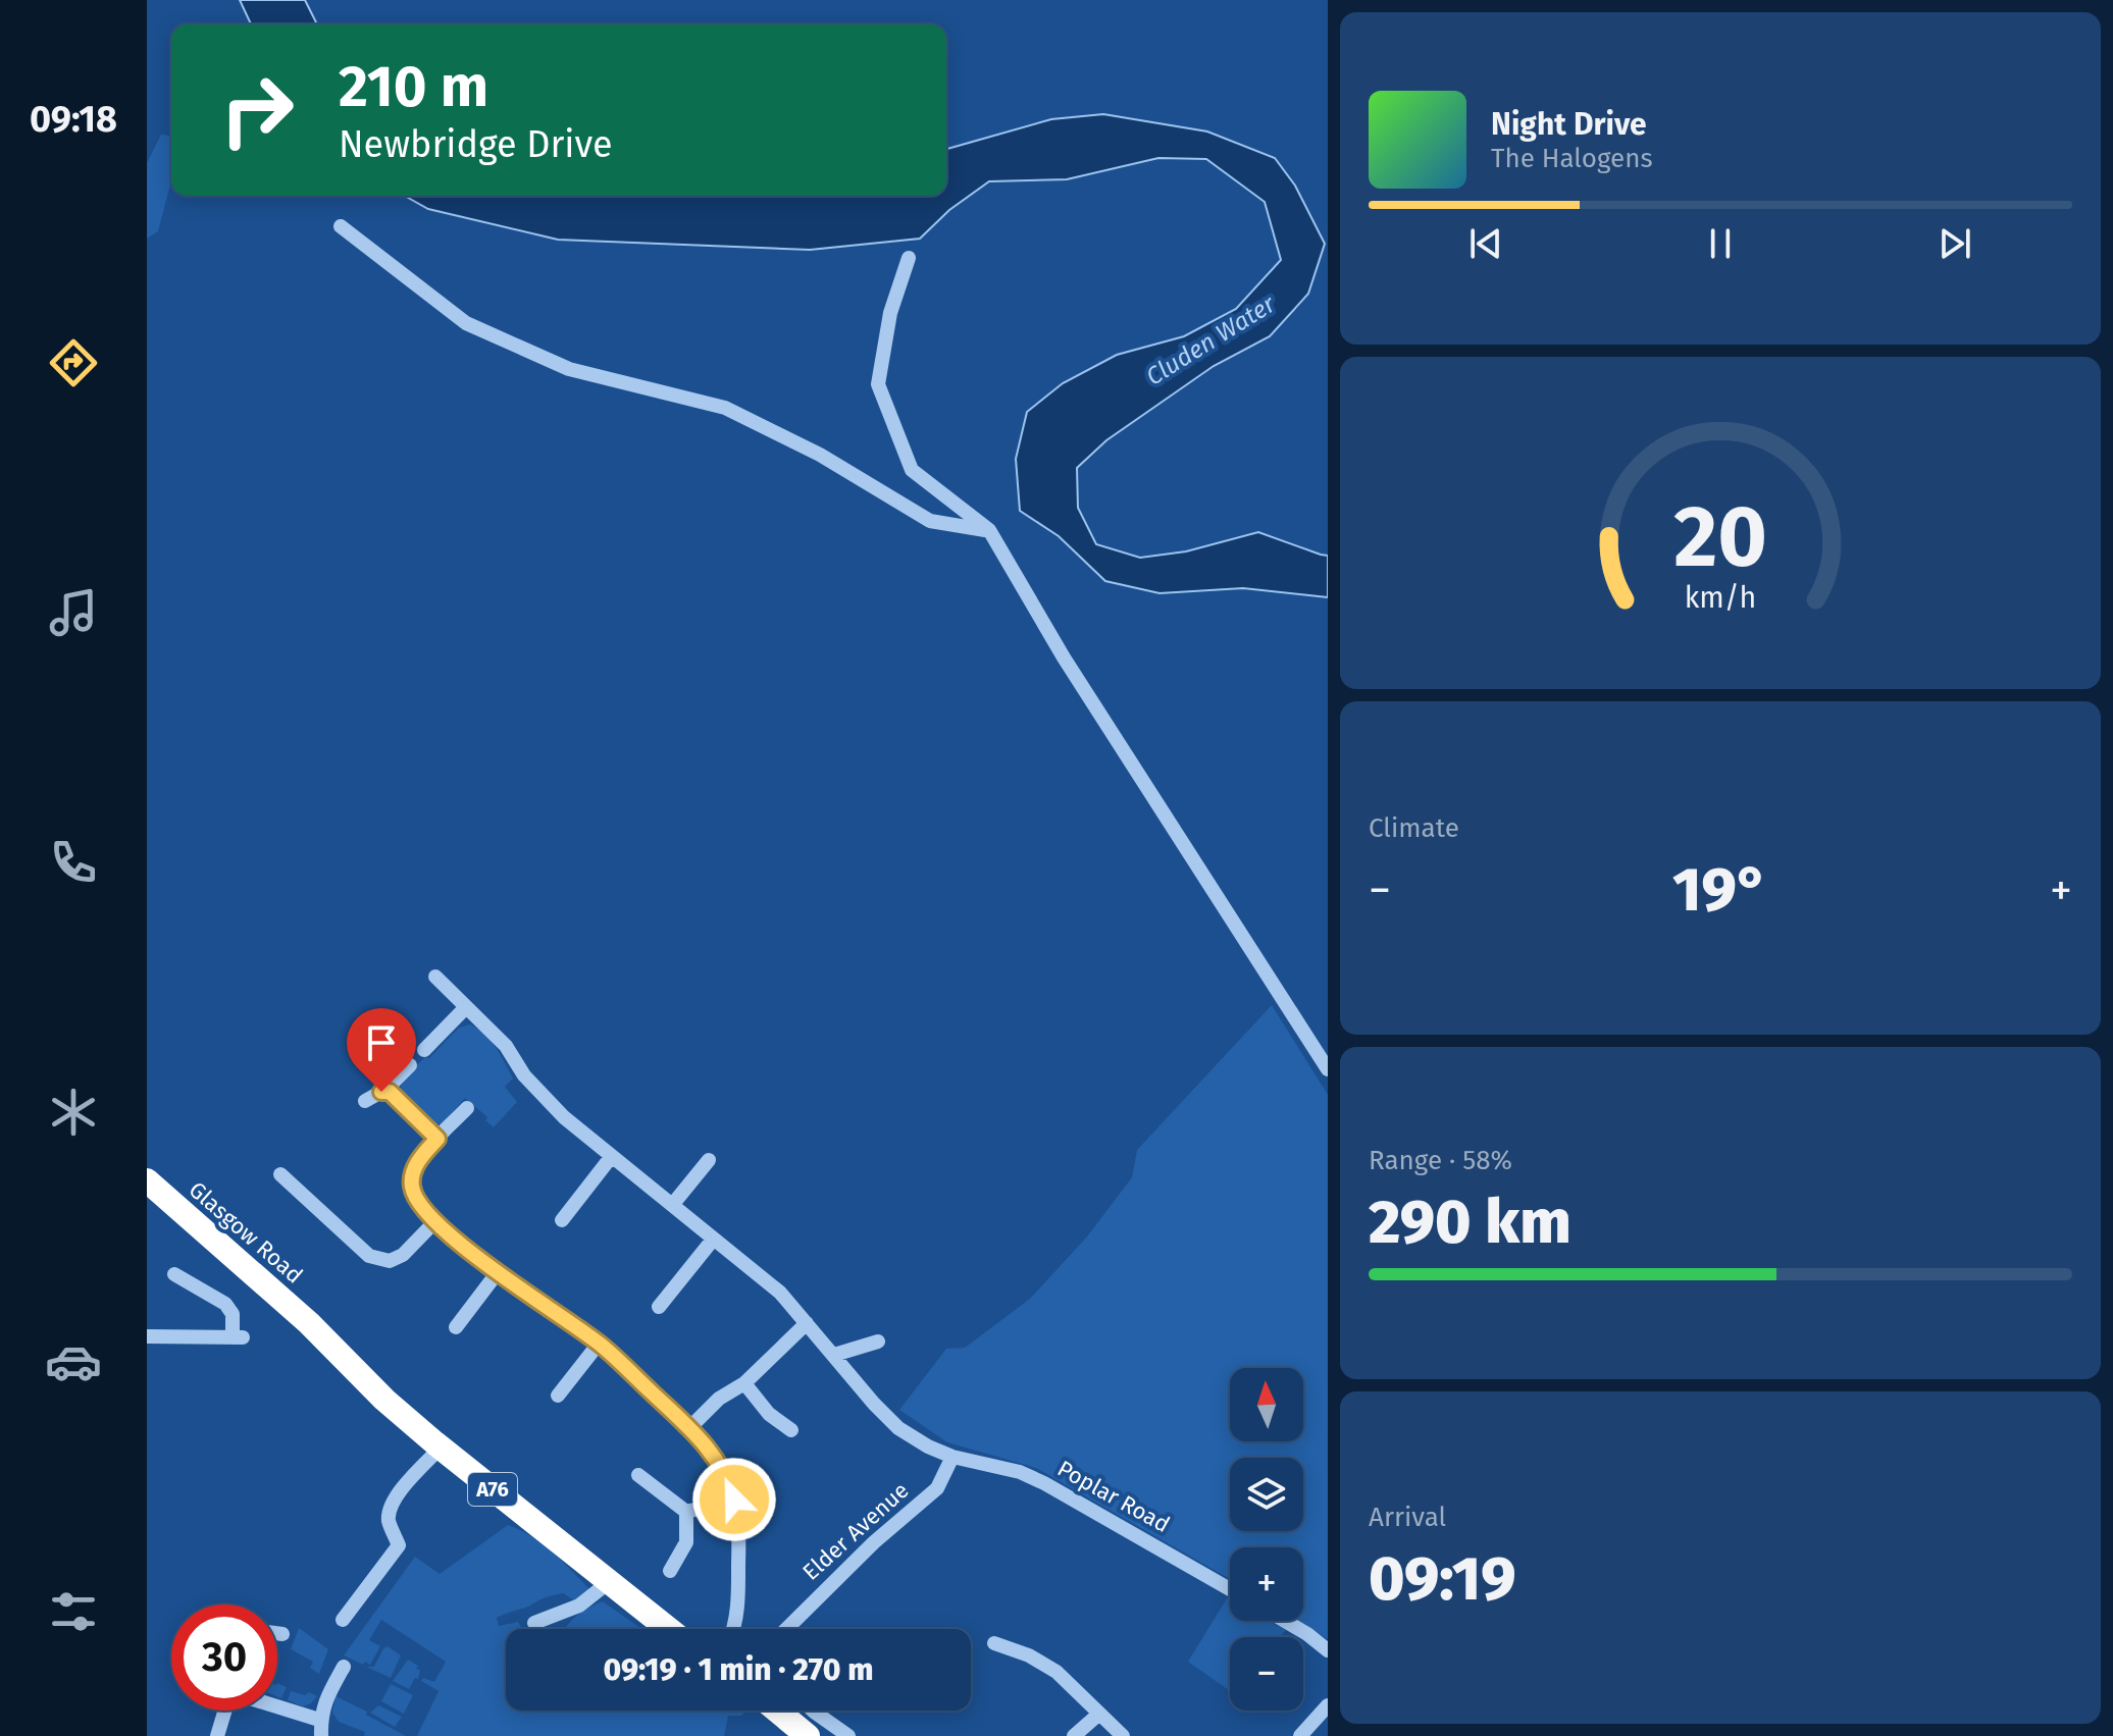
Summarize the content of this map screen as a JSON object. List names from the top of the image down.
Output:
{
  "streets": {
    "highway": ["Glasgow Road", "A76"],
    "street": ["Poplar Road", "Elder Avenue"]
  },
  "crossings": [
    ["Glasgow Road", "A76"],
    ["Poplar Road", "Elder Avenue"]
  ],
  "water": ["Cluden Water"],
  "north": "top",
  "page": {
    "tabs": "09:18",
    "turn": ["210 m", "Newbridge Drive"],
    "song": ["Night Drive", "The Halogens"],
    "tile": [
      "Climate",
      ["Range · 58%", "290 km"],
      ["Arrival", "09:19"]
    ],
    "heat": ["−", "19°", "+"],
    "map_buttons": ["+", "−"],
    "limit": "30",
    "trip": "09:19 · 1 min · 270 m",
    "gauge": ["20", "km/h"]
  }
}
